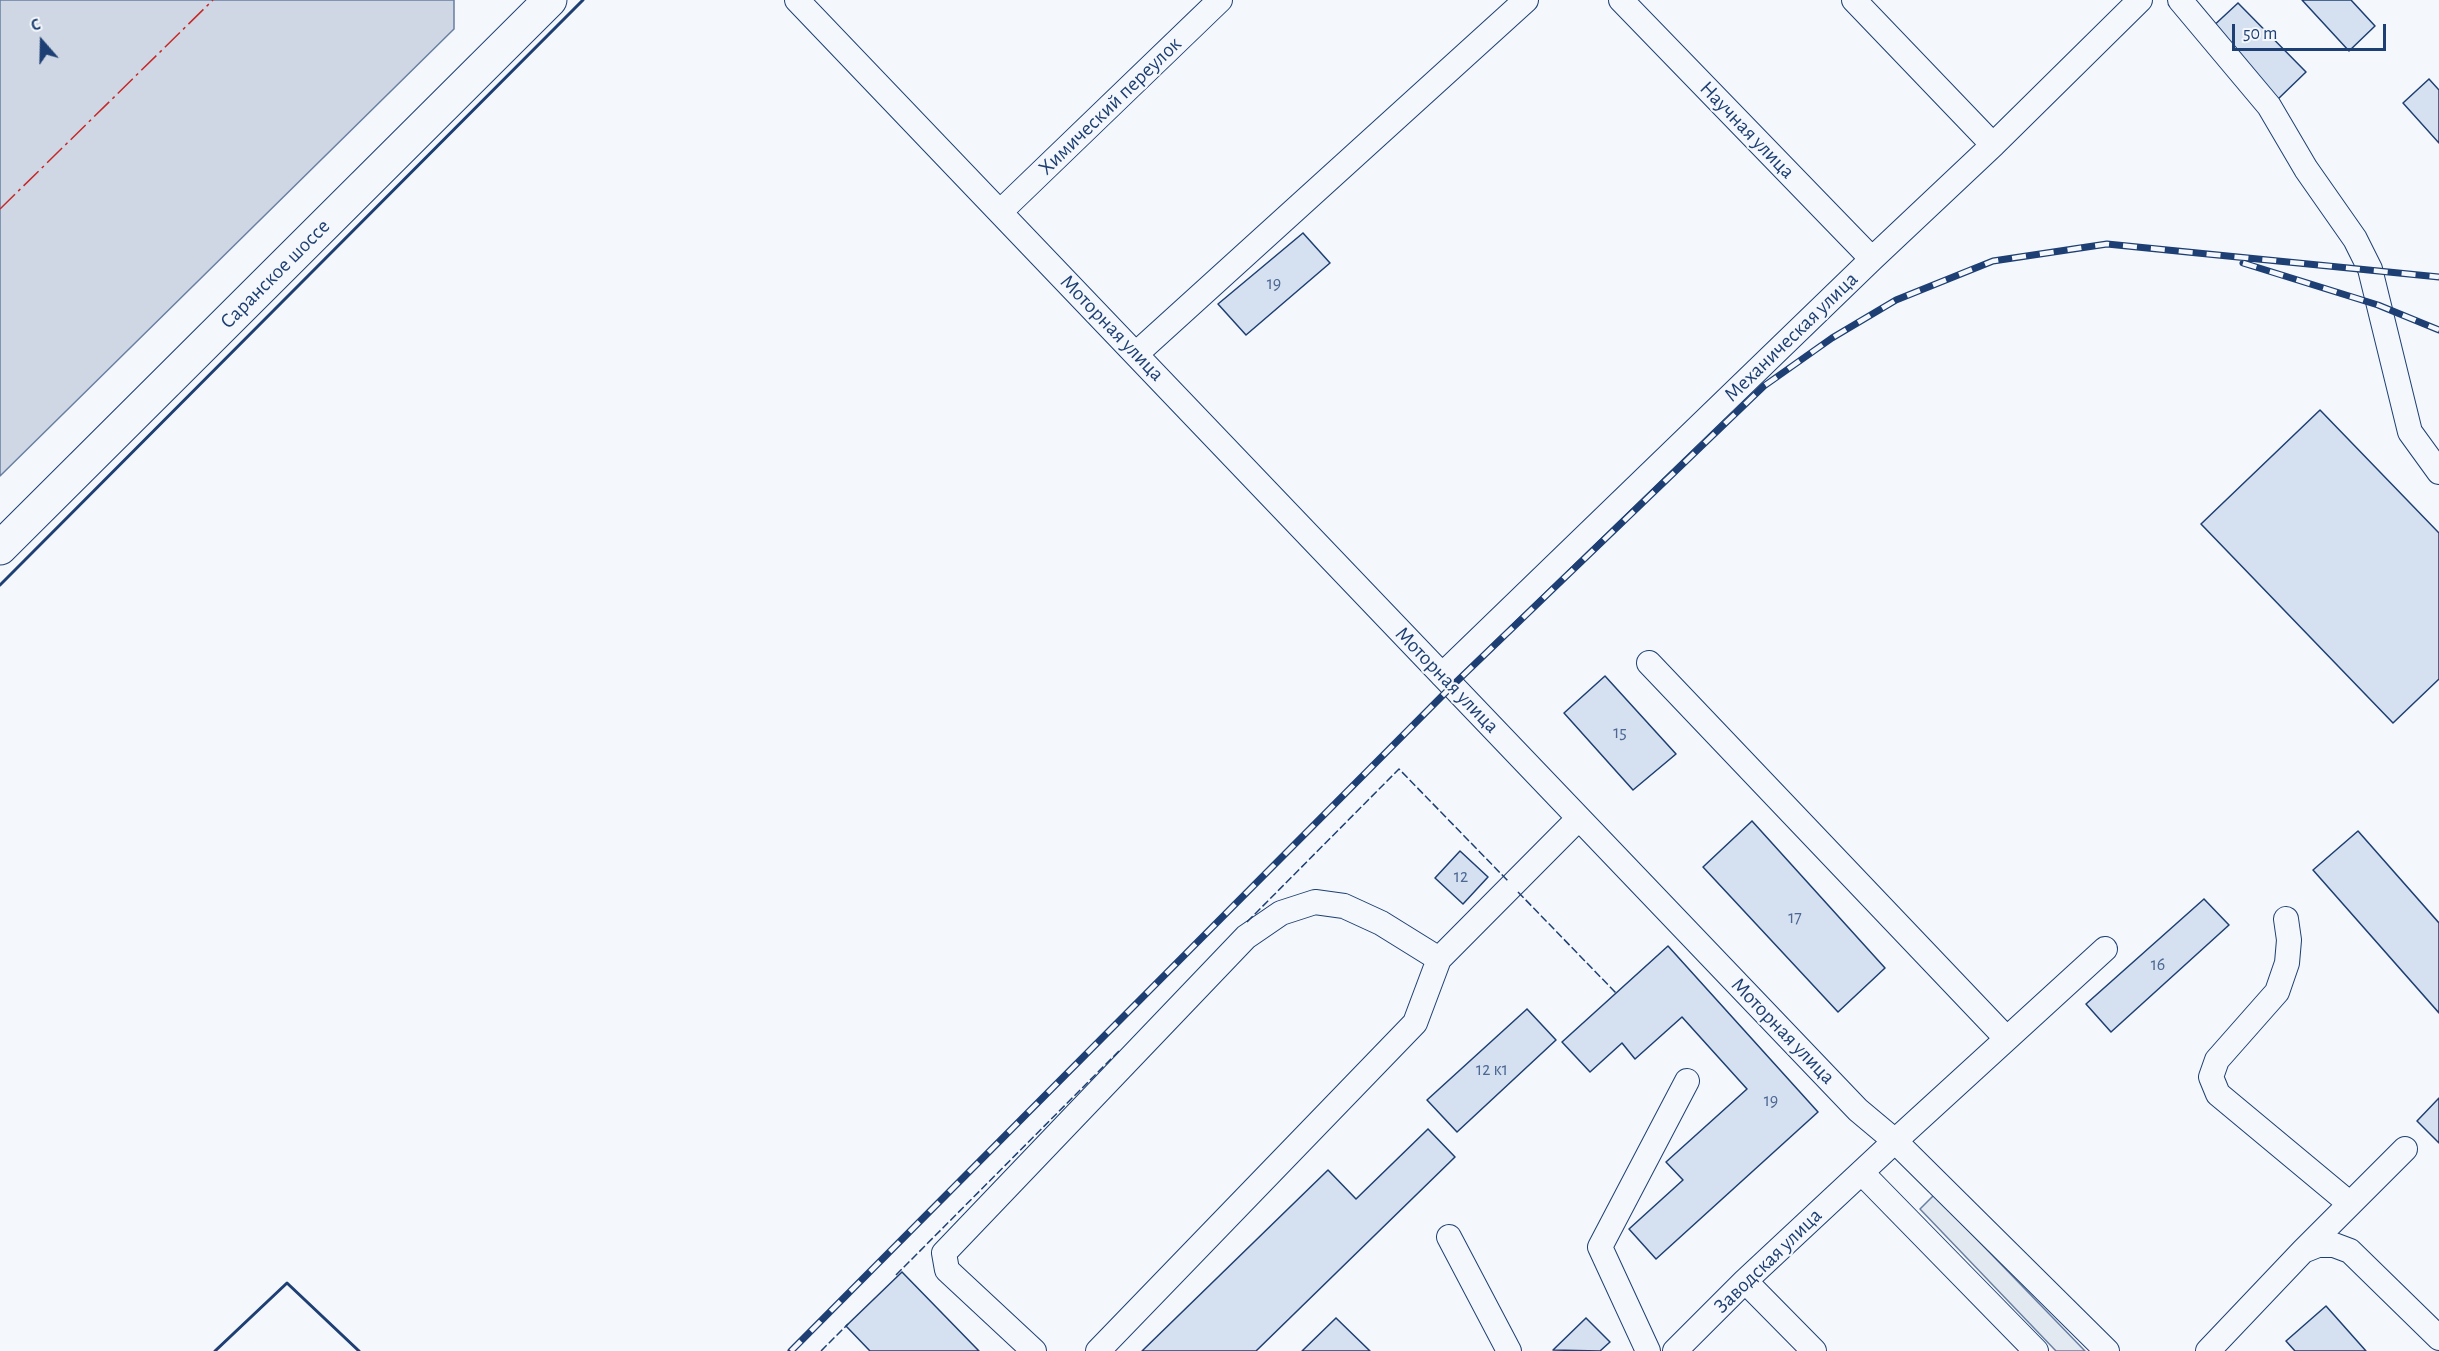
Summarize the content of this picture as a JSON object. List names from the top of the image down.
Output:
{
  "streets": {
    "highway": ["Саранское шоссе"],
    "street": [
      "Химический переулок",
      "Научная улица",
      "Моторная улица",
      "Механическая улица",
      "Заводская улица"
    ]
  },
  "crossings": [
    ["Химический переулок", "Моторная улица"],
    ["Научная улица", "Механическая улица"],
    ["Моторная улица", "Механическая улица"],
    ["Моторная улица", "Заводская улица"]
  ],
  "house_numbers": [
    "19",
    "15",
    "12",
    "17",
    "16",
    "12 к1",
    "19"
  ],
  "scale_bar": "50 m",
  "north": "top"
}
